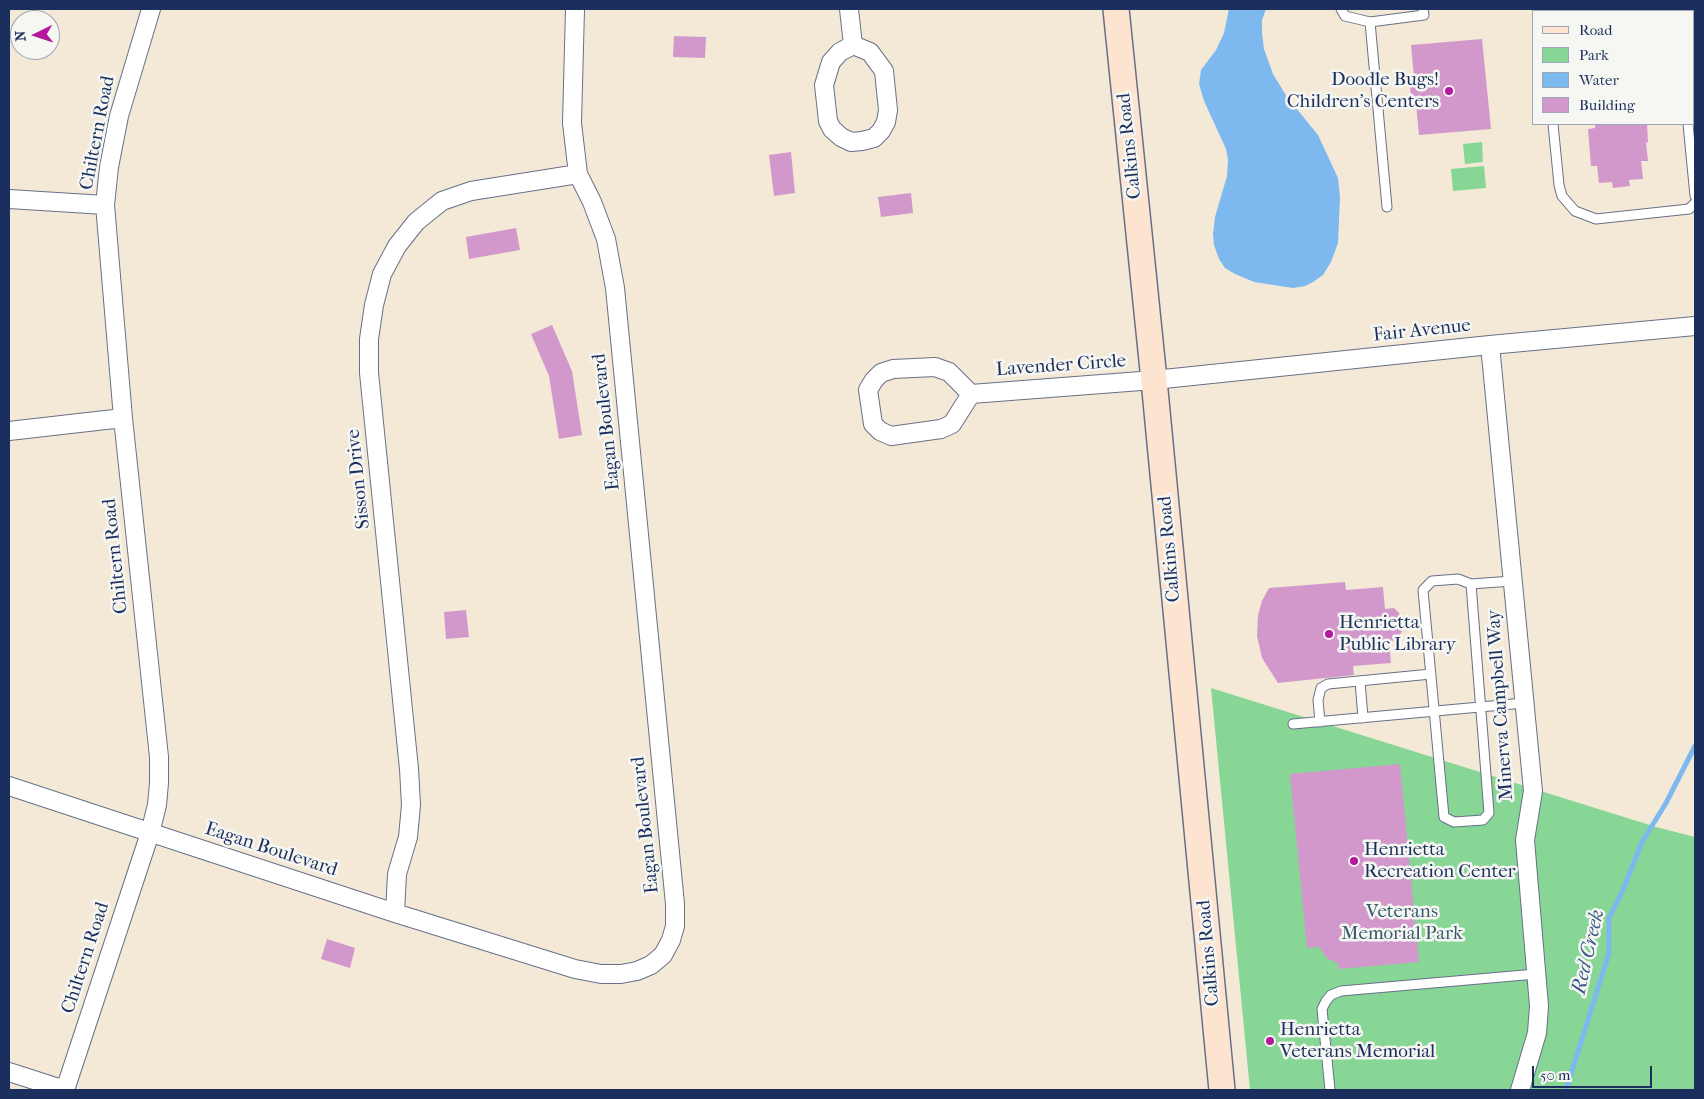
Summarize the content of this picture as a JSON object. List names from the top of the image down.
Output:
{
  "streets": {
    "main road": ["Calkins Road"],
    "street": [
      "Chiltern Road",
      "Fair Avenue",
      "Lavender Circle",
      "Eagan Boulevard",
      "Sisson Drive",
      "Minerva Campbell Way"
    ]
  },
  "crossings": [
    ["Chiltern Road", "Eagan Boulevard"],
    ["Calkins Road", "Fair Avenue"],
    ["Calkins Road", "Lavender Circle"],
    ["Fair Avenue", "Lavender Circle"],
    ["Fair Avenue", "Minerva Campbell Way"],
    ["Eagan Boulevard", "Sisson Drive"]
  ],
  "water": ["Red Creek"],
  "parks": ["Veterans Memorial Park"],
  "places": [
    "Doodle Bugs! Children's Centers",
    "Henrietta Public Library",
    "Henrietta Recreation Center",
    "Henrietta Veterans Memorial"
  ],
  "legend": [
    "Road",
    "Park",
    "Water",
    "Building"
  ],
  "scale_bar": "50 m",
  "north": "left"
}
